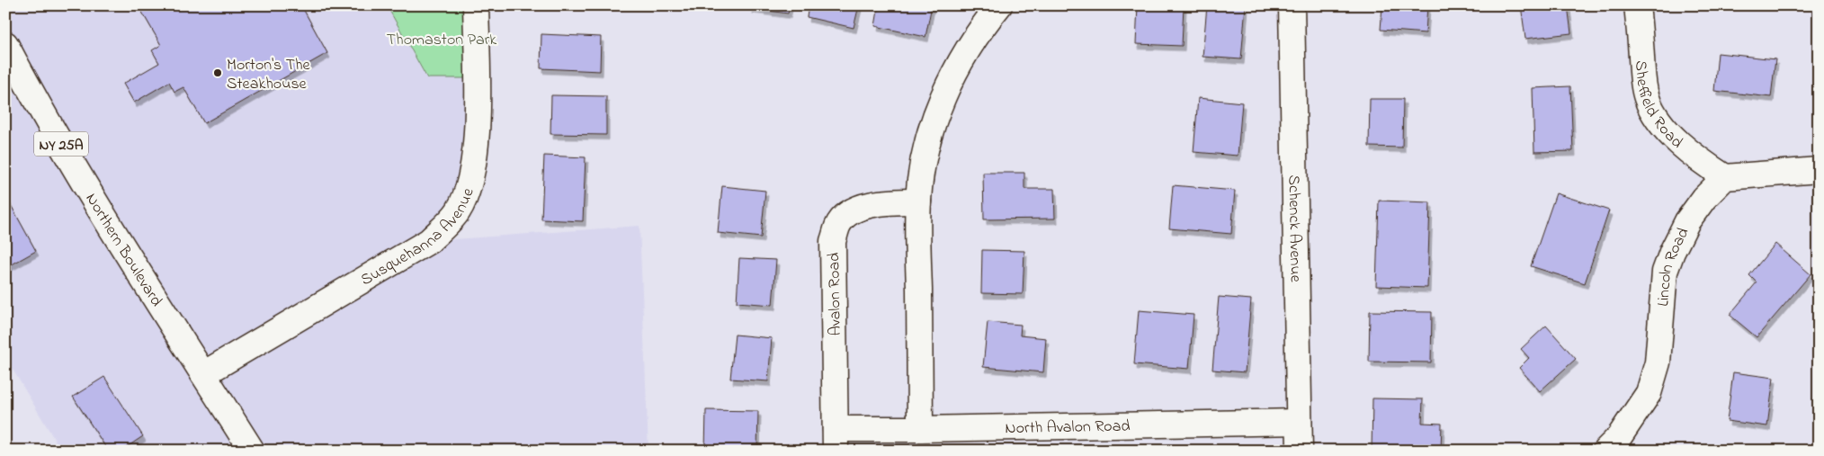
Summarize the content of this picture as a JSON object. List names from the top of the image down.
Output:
{
  "streets": {
    "street": [
      "Sheffield Road",
      "NY 25A",
      "Schenck Avenue",
      "Susquehanna Avenue",
      "Northern Boulevard",
      "Lincoln Road",
      "Avalon Road",
      "North Avalon Road"
    ]
  },
  "crossings": [
    ["Sheffield Road", "Lincoln Road"],
    ["Schenck Avenue", "North Avalon Road"],
    ["Susquehanna Avenue", "Northern Boulevard"],
    ["Avalon Road", "North Avalon Road"]
  ],
  "parks": ["Thomaston Park"],
  "places": ["Morton's The Steakhouse"]
}
